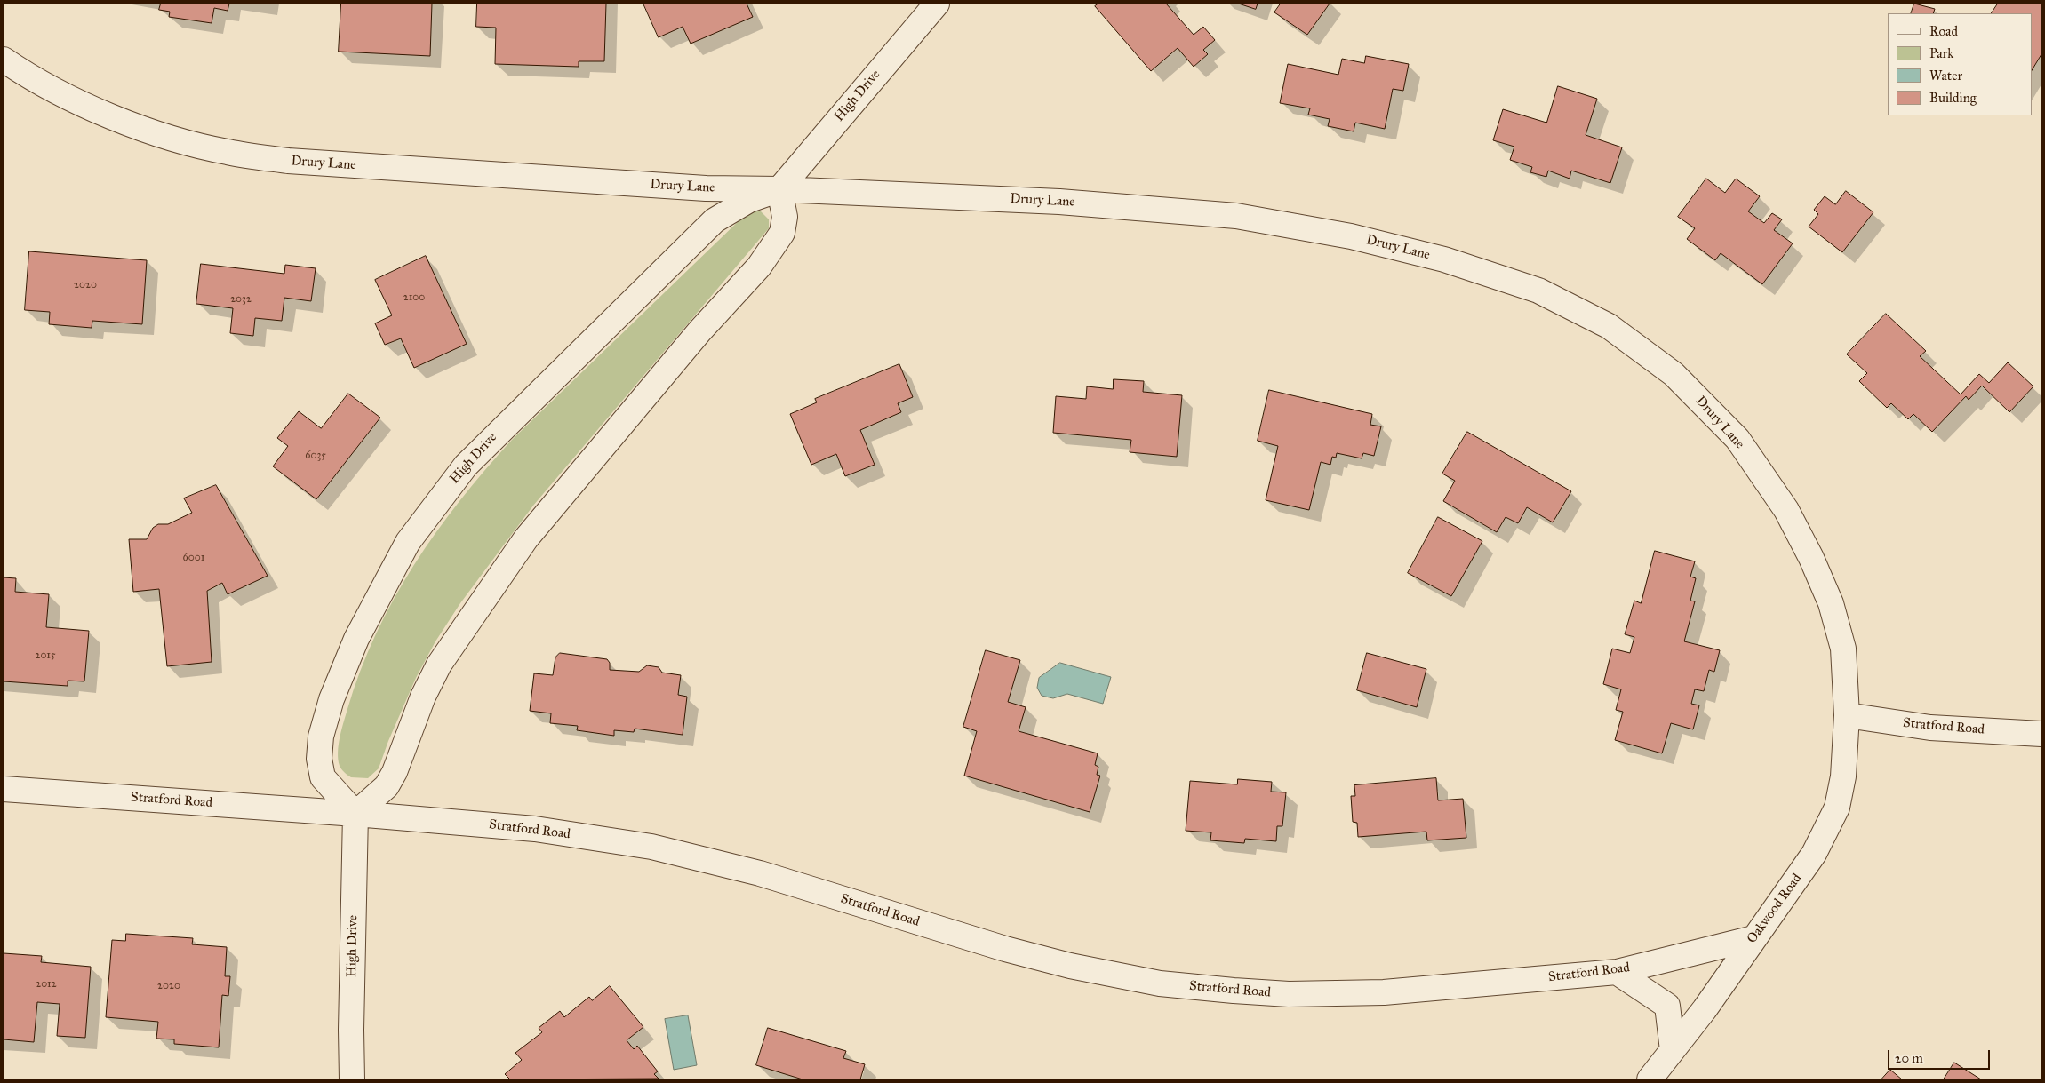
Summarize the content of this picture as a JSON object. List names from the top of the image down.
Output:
{
  "streets": {
    "street": [
      "High Drive",
      "Drury Lane",
      "Stratford Road",
      "Oakwood Road"
    ]
  },
  "crossings": [
    ["High Drive", "Drury Lane"],
    ["High Drive", "Stratford Road"],
    ["Drury Lane", "Stratford Road"],
    ["Drury Lane", "Oakwood Road"],
    ["Stratford Road", "Oakwood Road"]
  ],
  "house_numbers": [
    "2020",
    "2100",
    "2032",
    "6035",
    "6001",
    "2015",
    "2012",
    "2020"
  ],
  "legend": [
    "Road",
    "Park",
    "Water",
    "Building"
  ],
  "scale_bar": "20 m"
}
